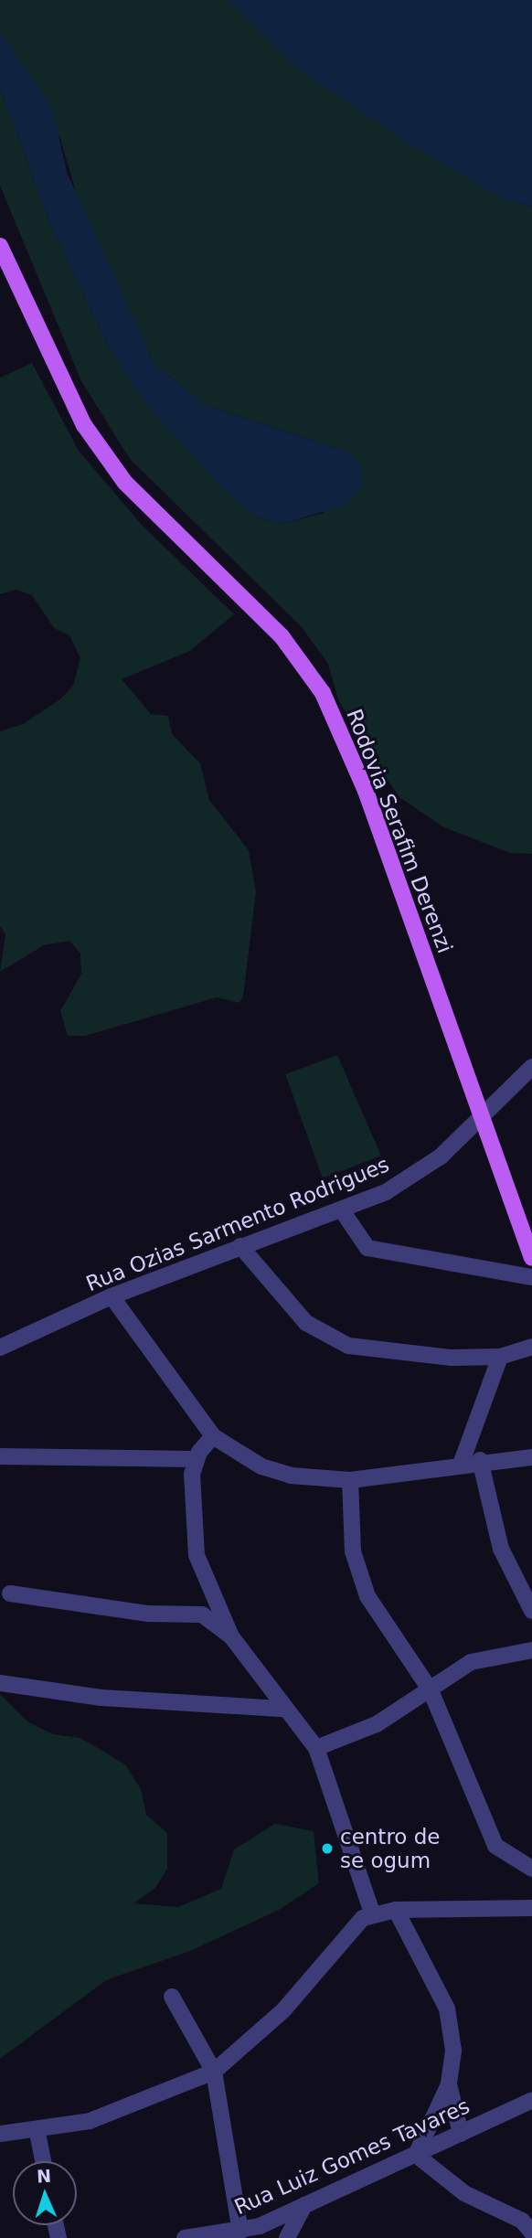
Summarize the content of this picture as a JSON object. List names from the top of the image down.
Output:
{
  "streets": {
    "main road": ["Rodovia Serafim Derenzi"],
    "street": ["Rua Ozias Sarmento Rodrigues", "Rua Luiz Gomes Tavares"]
  },
  "crossings": [
    ["Rodovia Serafim Derenzi", "Rua Ozias Sarmento Rodrigues"]
  ],
  "places": ["centro de se ogum"],
  "north": "top"
}
